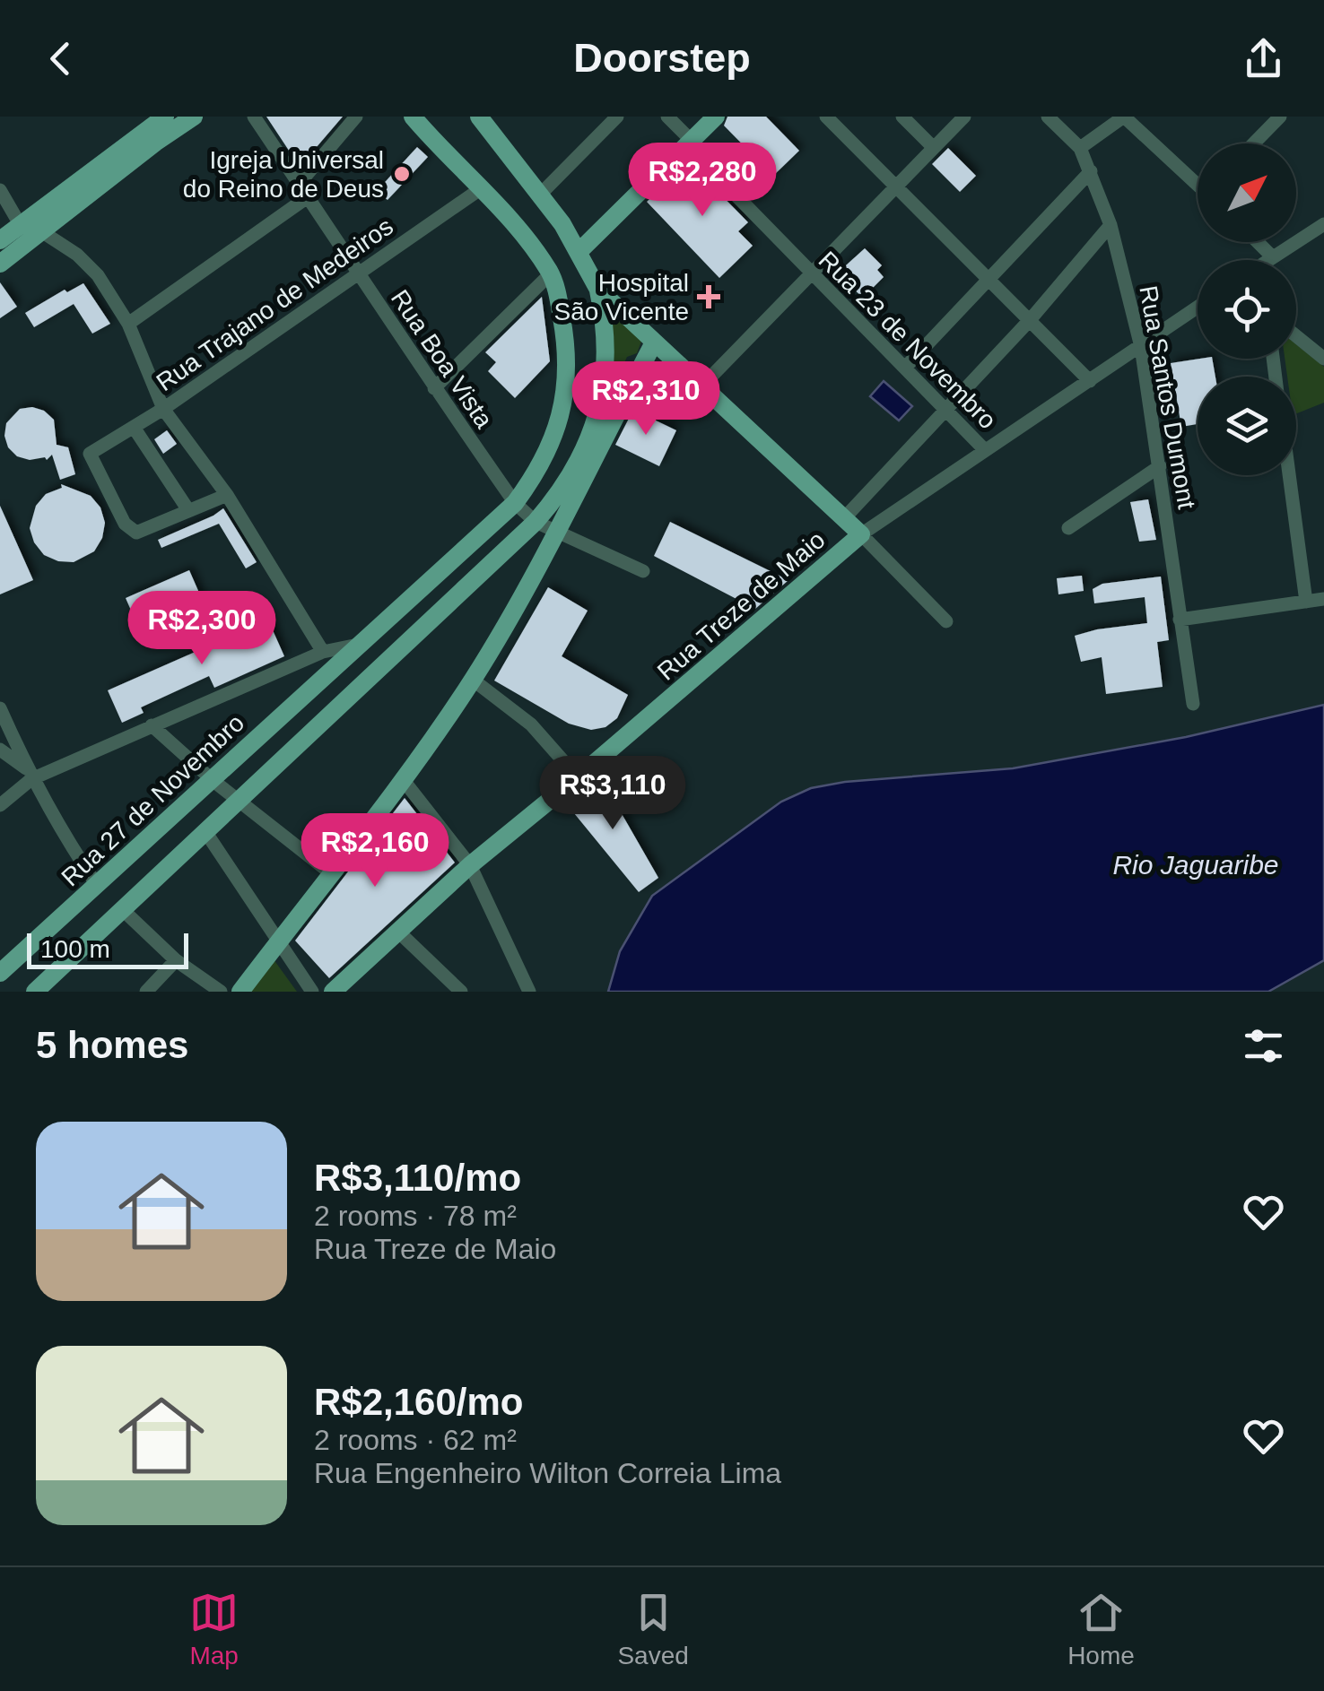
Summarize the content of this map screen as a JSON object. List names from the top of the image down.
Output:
{
  "streets": {
    "main road": ["Rua Treze de Maio", "Rua 27 de Novembro"],
    "street": [
      "Rua Trajano de Medeiros",
      "Rua 23 de Novembro",
      "Rua Boa Vista",
      "Rua Santos Dumont"
    ]
  },
  "crossings": [
    ["Rua Trajano de Medeiros", "Rua Boa Vista"],
    ["Rua Trajano de Medeiros", "Rua 27 de Novembro"],
    ["Rua 23 de Novembro", "Rua Treze de Maio"],
    ["Rua Boa Vista", "Rua 27 de Novembro"],
    ["Rua Santos Dumont", "Rua Treze de Maio"]
  ],
  "water": ["Rio Jaguaribe"],
  "places": {
    "other": ["Igreja Universal do Reino de Deus"],
    "health": ["Hospital São Vicente"]
  },
  "scale_bar": "100 m",
  "north": "top right",
  "page": {
    "header": "Doorstep",
    "price": [
      "R$2,280",
      "R$2,310",
      "R$2,300",
      "R$3,110",
      "R$2,160"
    ],
    "scale": "100 m",
    "heading": "5 homes",
    "list": [
      {
        "name": "R$3,110/mo",
        "note": "2 rooms · 78 m² · Rua Treze de Maio"
      },
      {
        "name": "R$2,160/mo",
        "note": "2 rooms · 62 m² · Rua Engenheiro Wilton Correia Lima"
      }
    ],
    "tabs": ["Map", "Saved", "Home"]
  }
}
